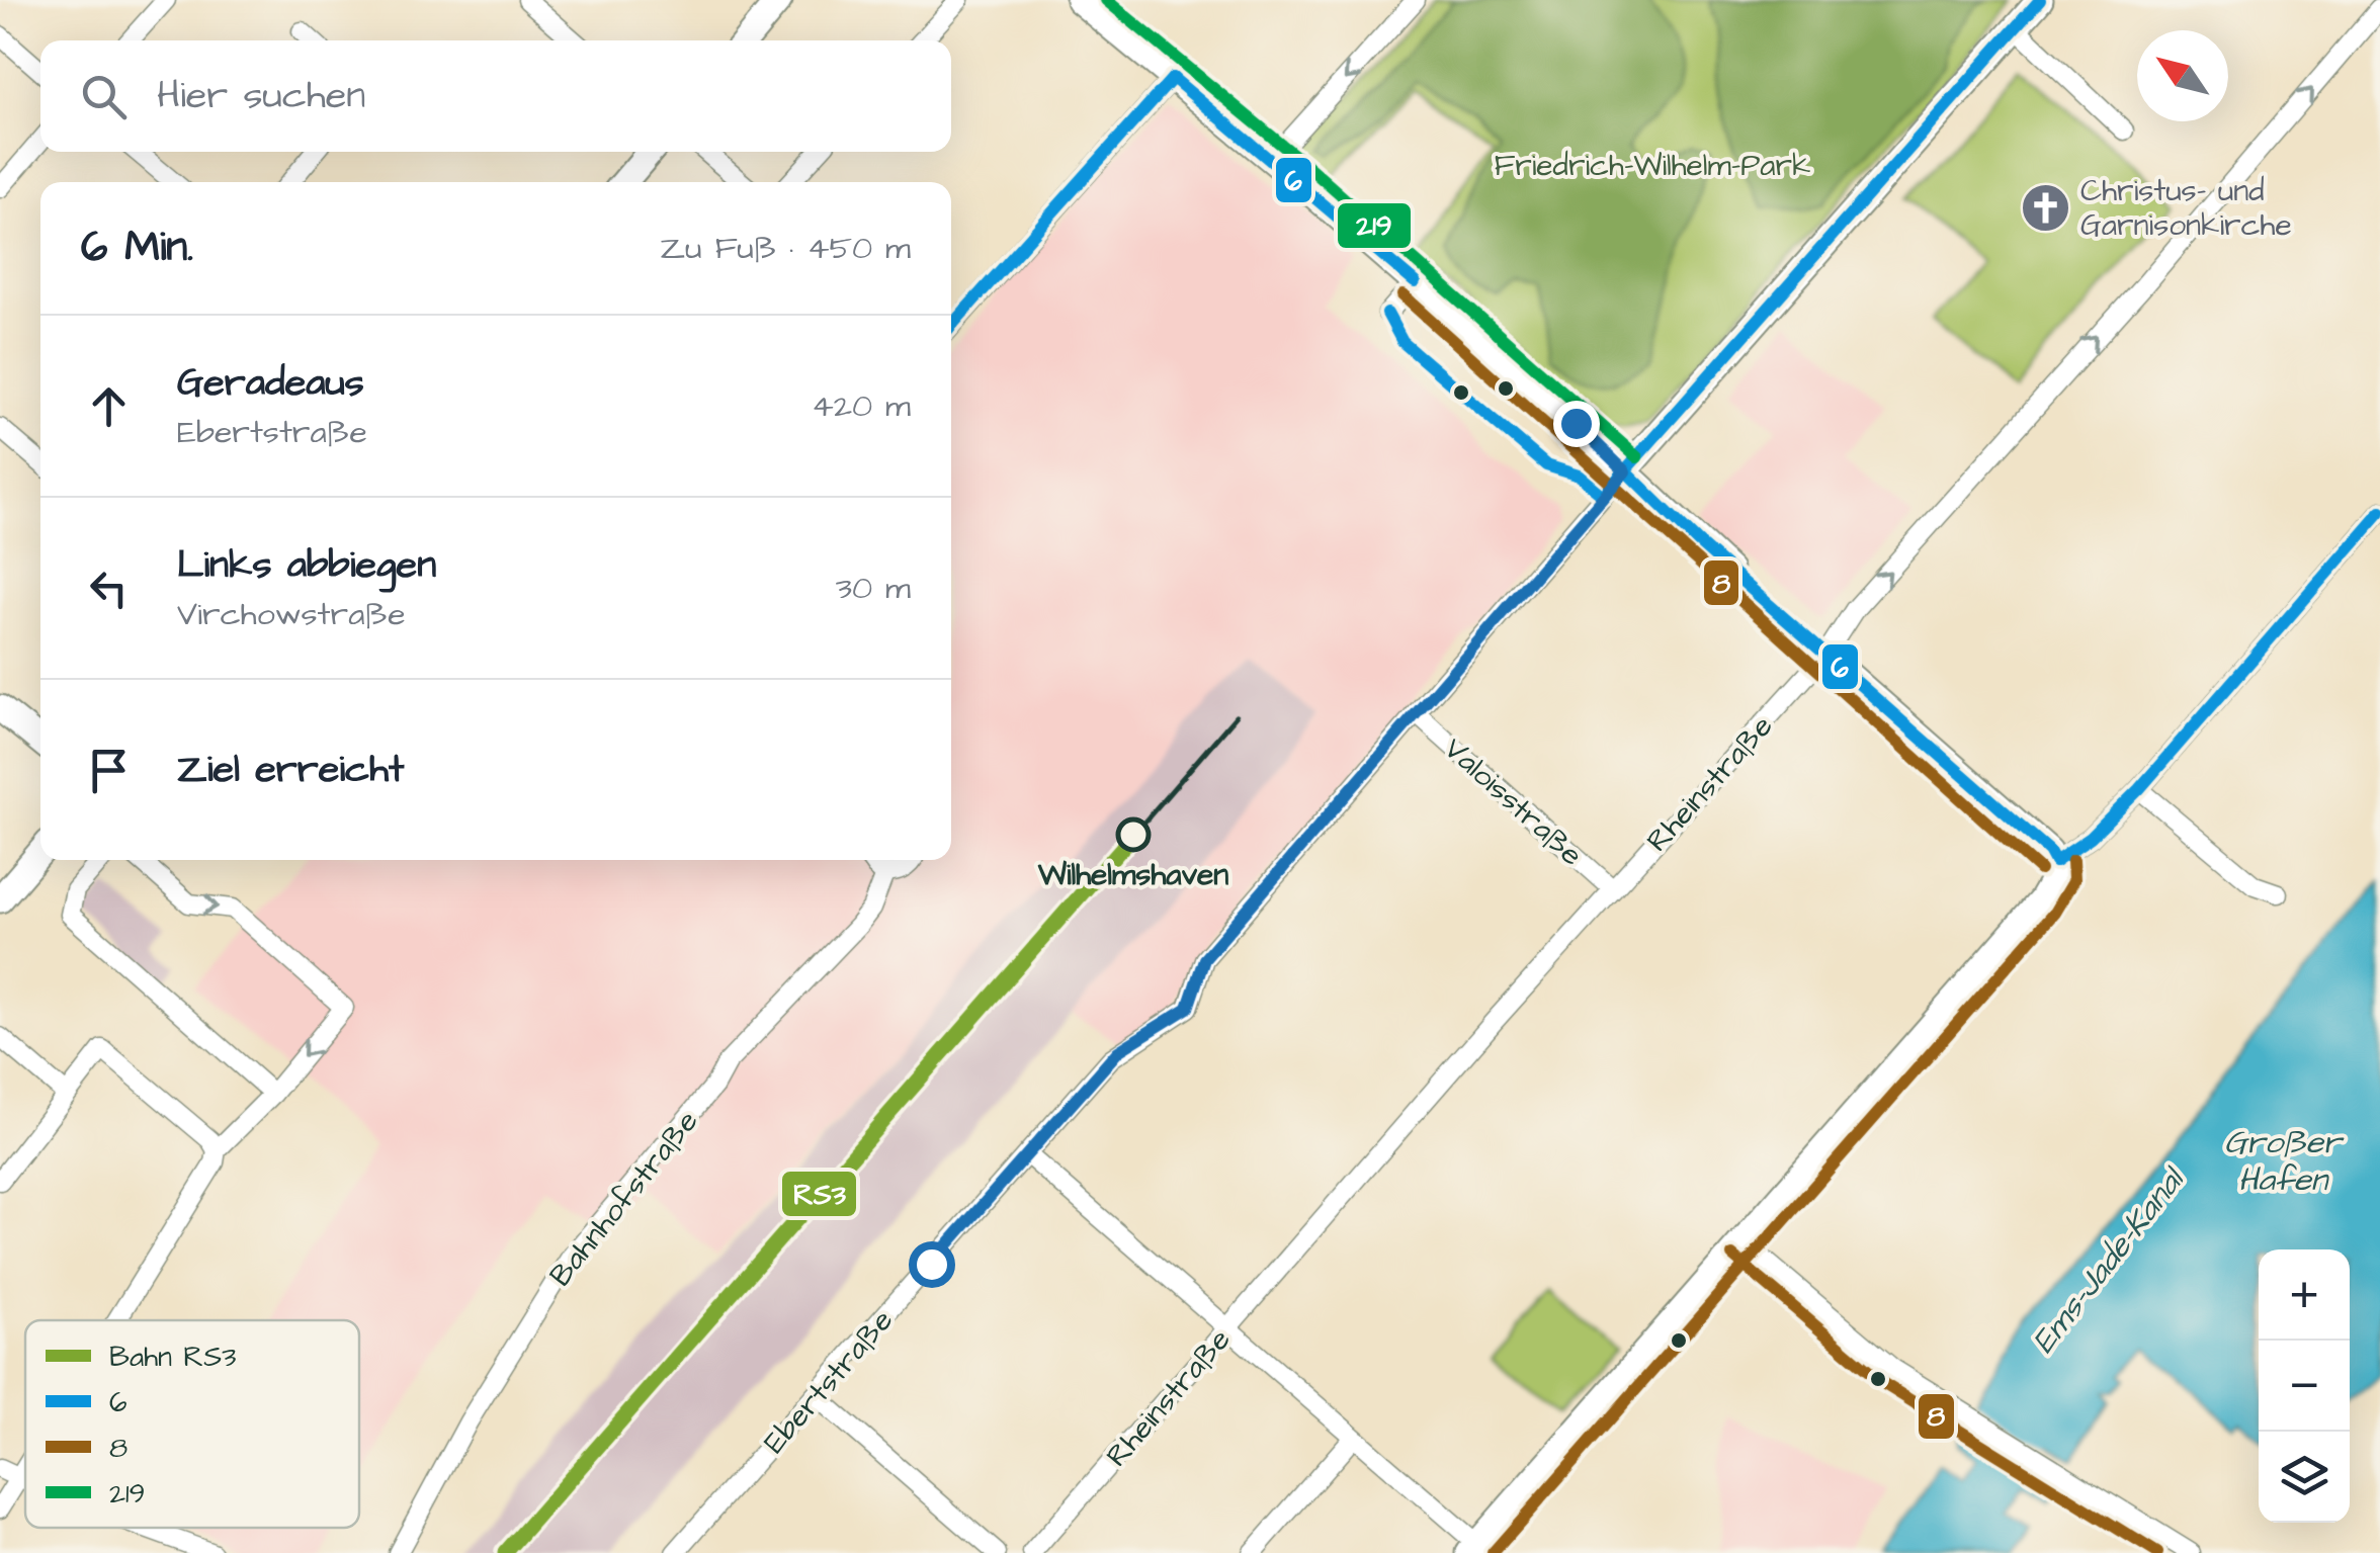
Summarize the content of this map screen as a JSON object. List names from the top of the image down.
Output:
{
  "streets": {
    "street": [
      "Rheinstraße",
      "Valoisstraße",
      "Bahnhofstraße",
      "Ebertstraße"
    ]
  },
  "crossings": [
    ["Rheinstraße", "Valoisstraße"],
    ["Valoisstraße", "Ebertstraße"]
  ],
  "one_way": ["Rheinstraße"],
  "water": ["Großer Hafen", "Ems-Jade-Kanal"],
  "parks": ["Friedrich-Wilhelm-Park"],
  "places": {
    "church": ["Christus- und Garnisonkirche"],
    "other": ["Wilhelmshaven"]
  },
  "lines": [
    "transit line 6",
    "transit line 219",
    "transit line 8",
    "rail line RS3"
  ],
  "legend": [
    "Bahn RS3",
    "6",
    "8",
    "219"
  ],
  "north": "top left",
  "page": {
    "search": "Hier suchen",
    "heading": ["6 Min.", "Zu Fuß · 450 m"],
    "list": [
      ["Geradeaus", "Ebertstraße", "420 m"],
      ["Links abbiegen", "Virchowstraße", "30 m"],
      "Ziel erreicht"
    ],
    "map_buttons": ["+", "−"]
  }
}
